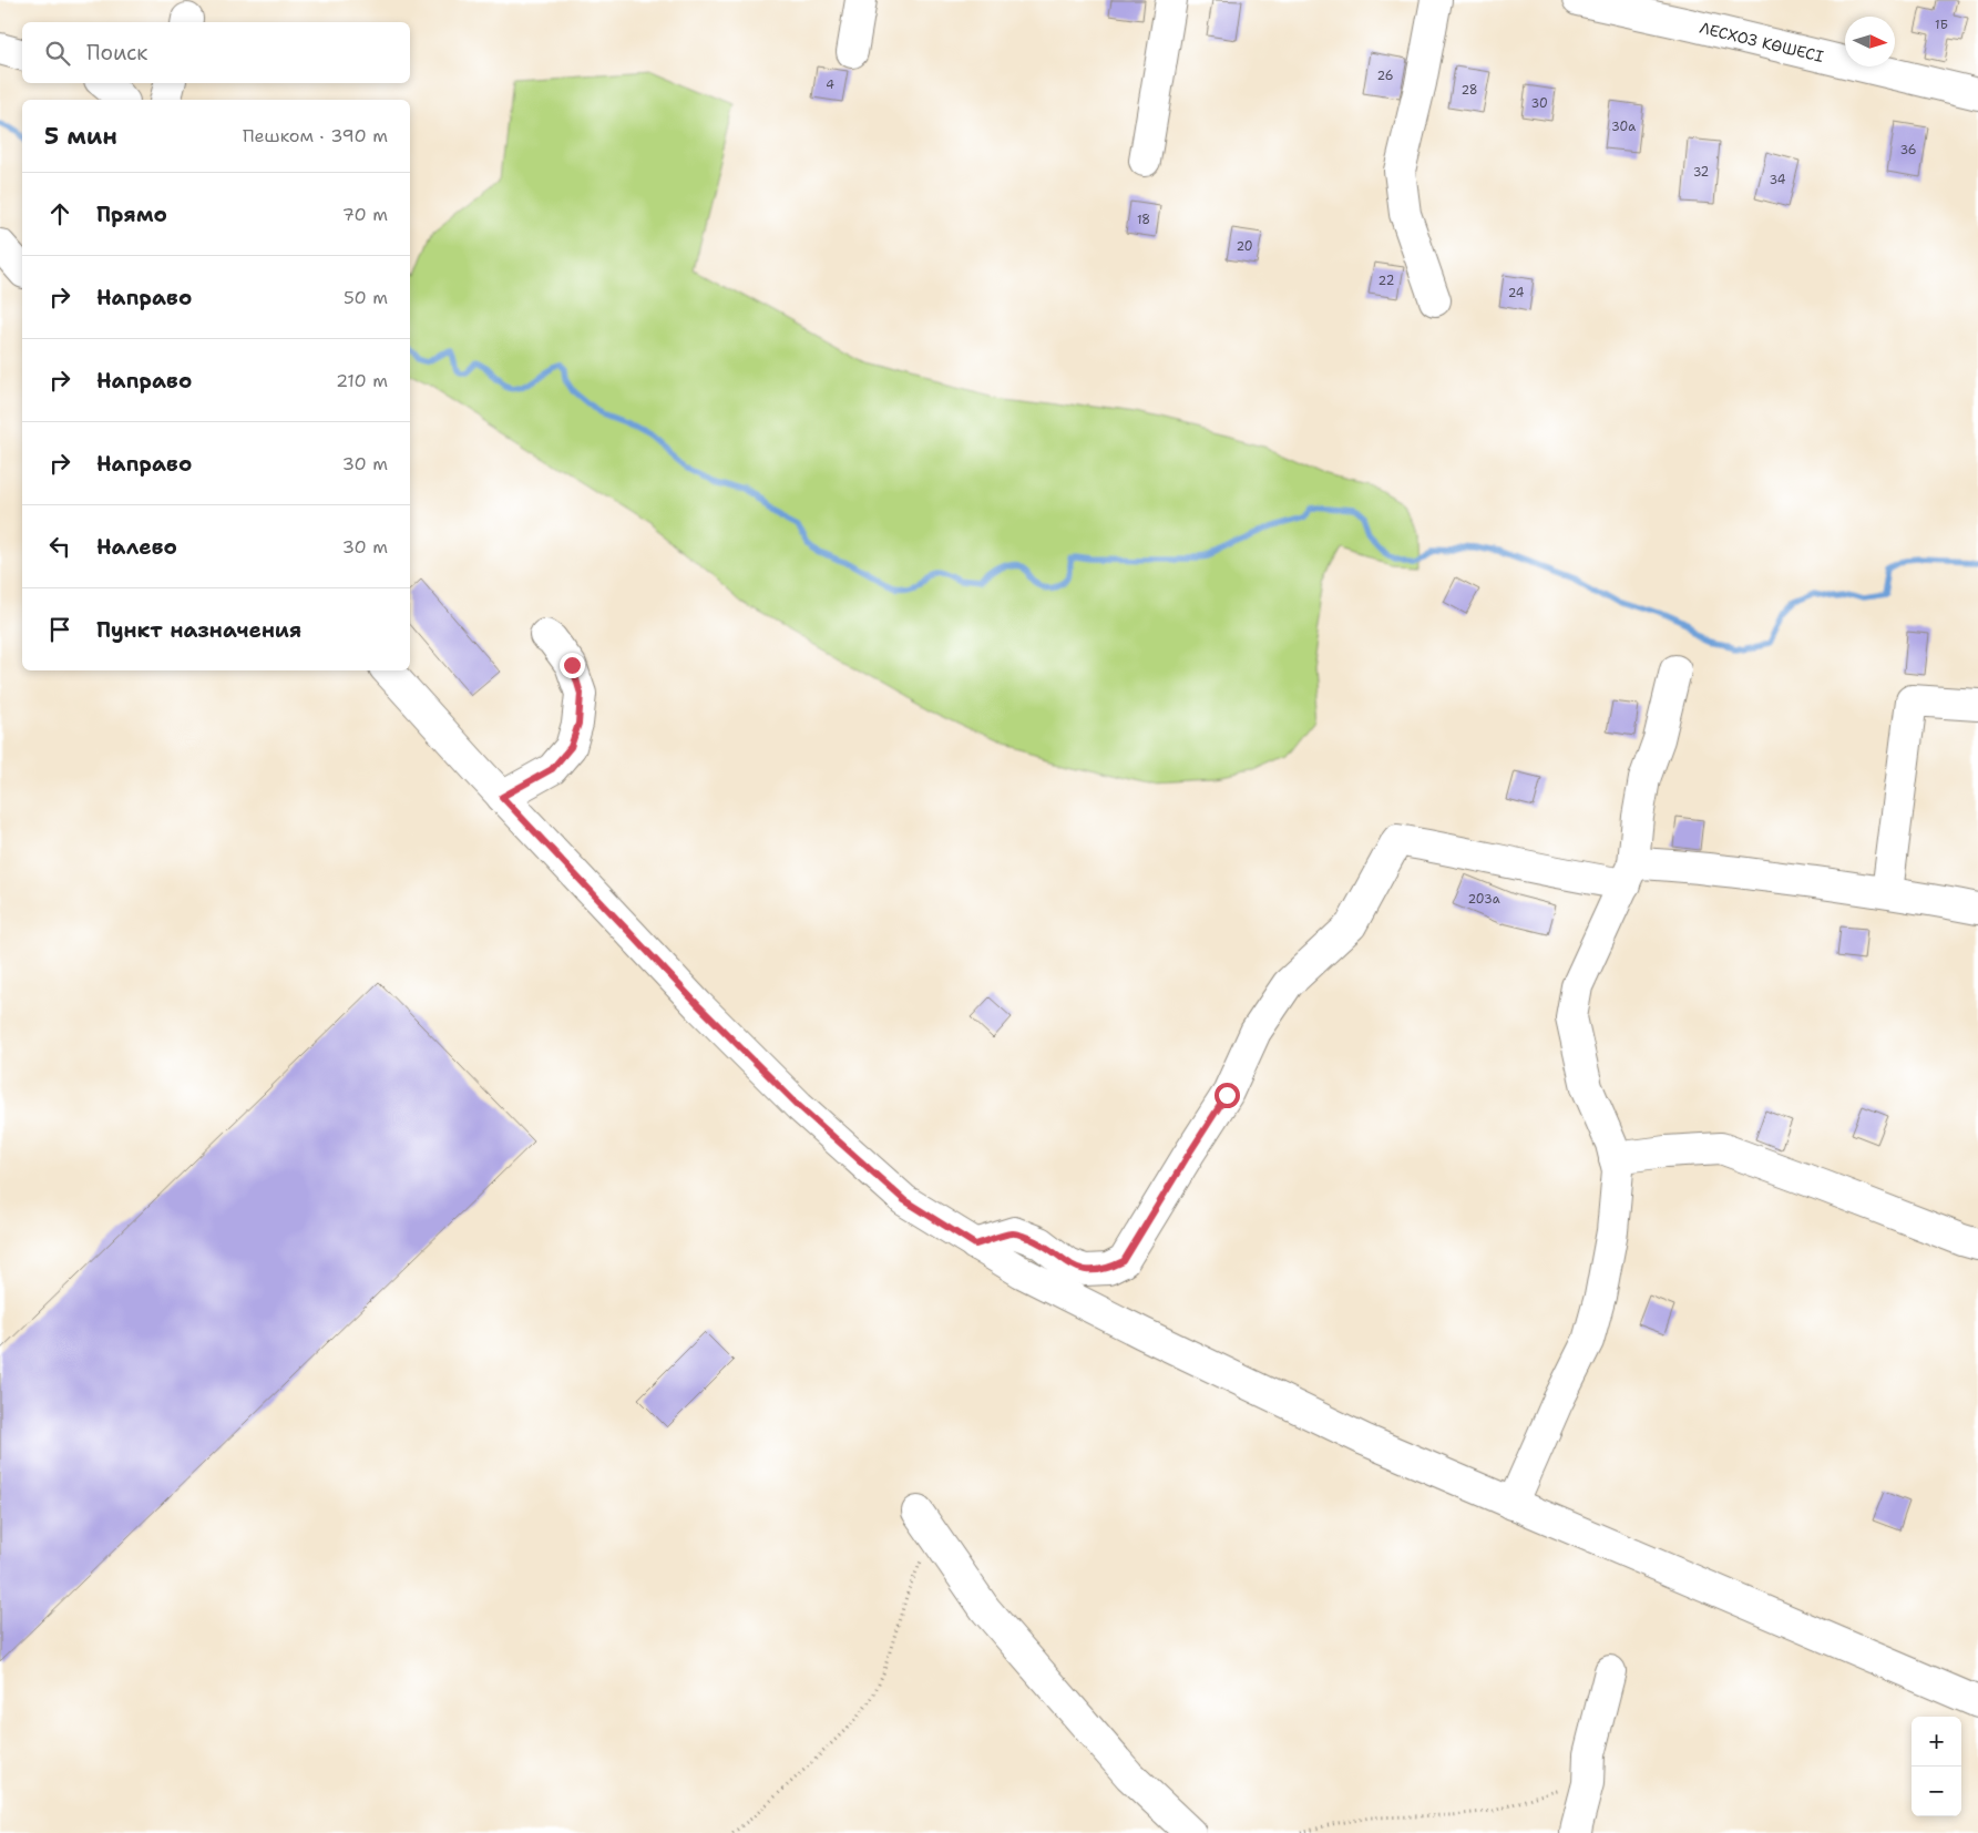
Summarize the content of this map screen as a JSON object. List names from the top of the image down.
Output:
{
  "streets": {
    "street": ["ЛЕСХОЗ КӨШЕСІ"]
  },
  "house_numbers": [
    "1Б",
    "26",
    "4",
    "28",
    "30",
    "30а",
    "36",
    "32",
    "34",
    "18",
    "20",
    "22",
    "24",
    "203а"
  ],
  "north": "right",
  "page": {
    "search": "Поиск",
    "heading": ["5 мин", "Пешком · 390 m"],
    "list": [
      ["Прямо", "70 m"],
      ["Направо", "50 m"],
      ["Направо", "210 m"],
      ["Направо", "30 m"],
      ["Налево", "30 m"],
      "Пункт назначения"
    ],
    "map_buttons": ["+", "−"]
  }
}
